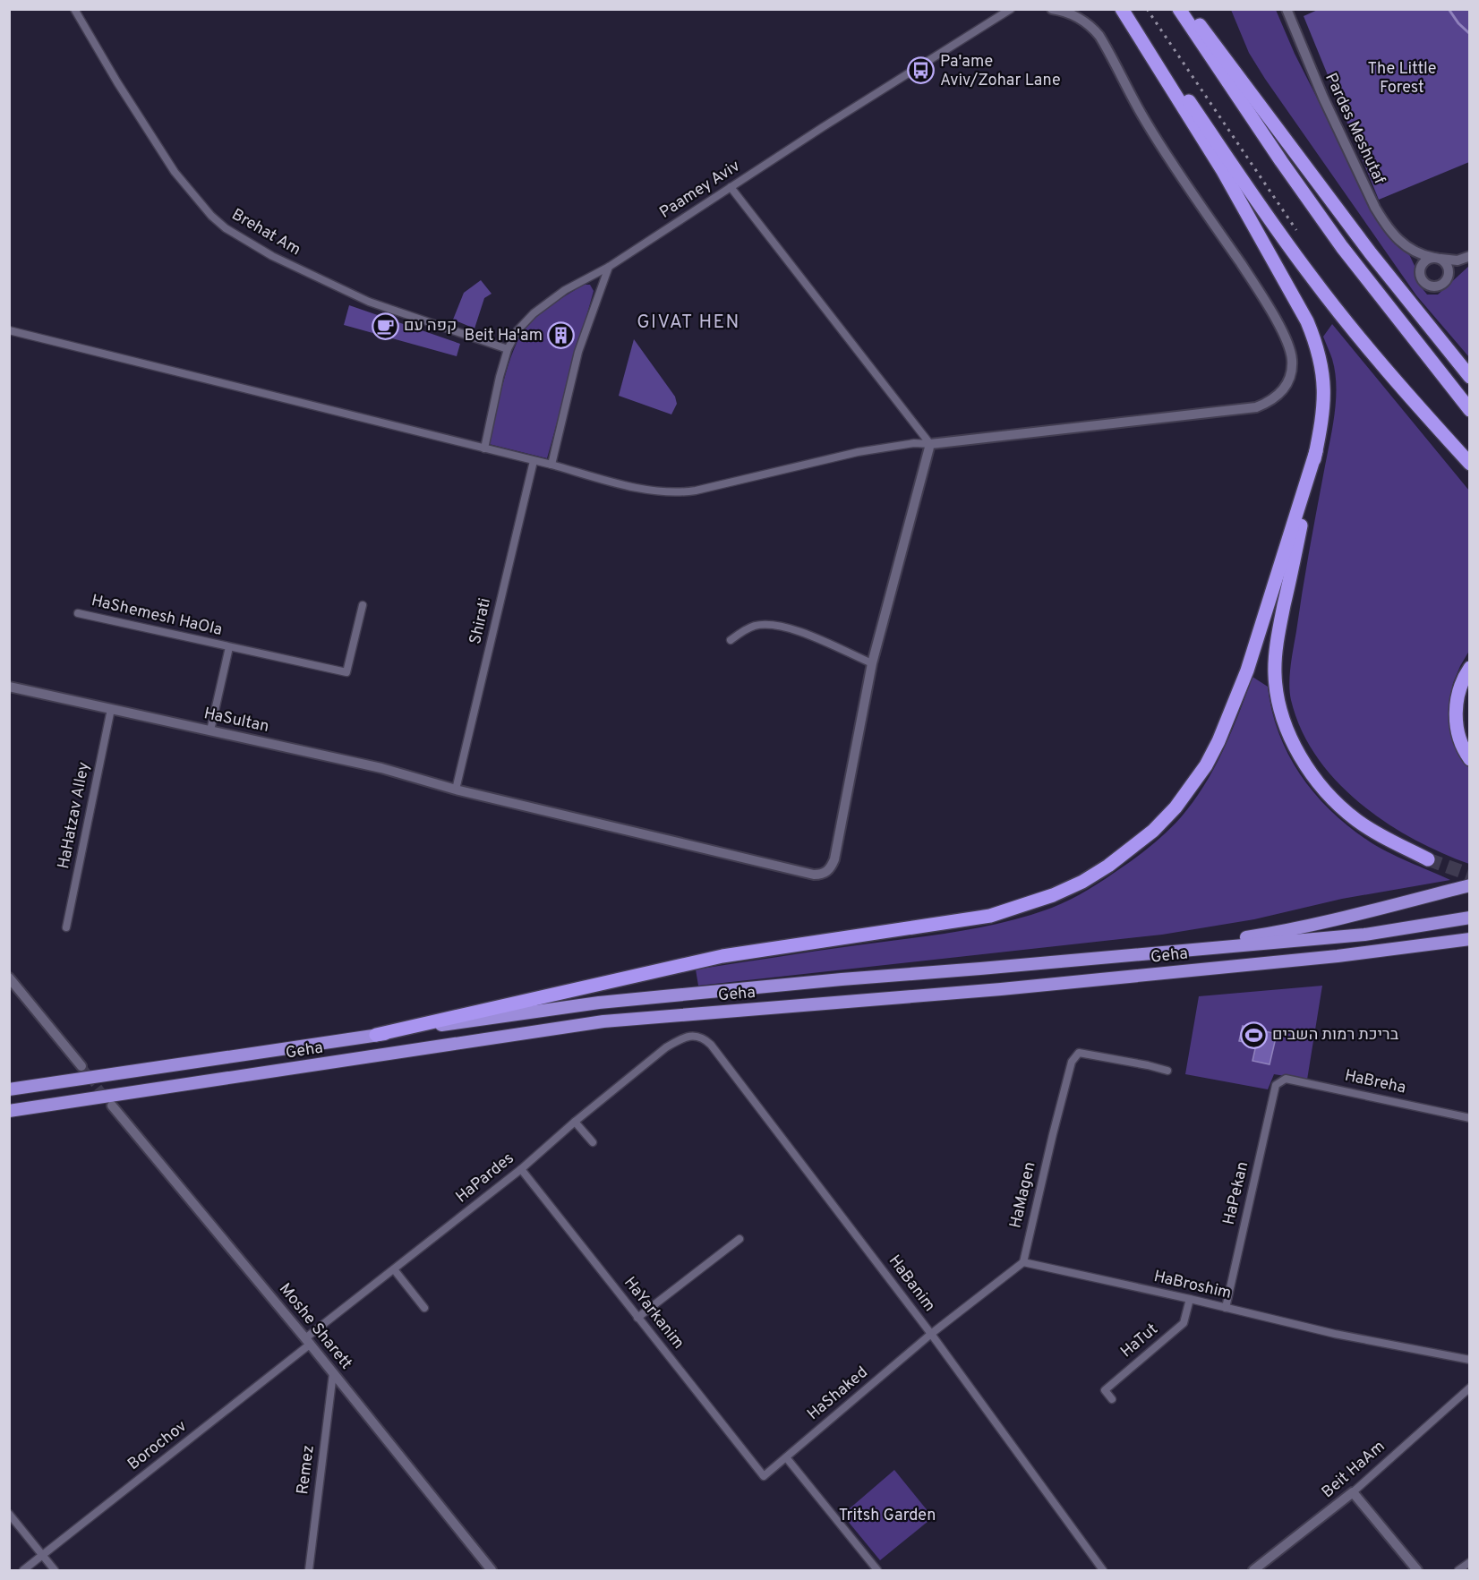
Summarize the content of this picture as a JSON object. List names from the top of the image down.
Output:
{
  "streets": {
    "highway": ["Geha"],
    "street": [
      "Pardes Meshutaf",
      "Paamey Aviv",
      "Brehat Am",
      "HaShemesh HaOla",
      "Shirati",
      "HaSultan",
      "HaHatzav Alley",
      "HaBreha",
      "HaPardes",
      "HaPekan",
      "HaMagen",
      "HaBanim",
      "HaBroshim",
      "HaYarkanim",
      "Moshe Sharett",
      "HaTut",
      "HaShaked",
      "Borochov",
      "Remez",
      "Beit HaAm"
    ]
  },
  "crossings": [
    ["Paamey Aviv", "Brehat Am"],
    ["HaShemesh HaOla", "HaSultan"],
    ["Shirati", "HaSultan"],
    ["HaSultan", "HaHatzav Alley"],
    ["HaBreha", "HaPekan"],
    ["HaPardes", "HaBanim"],
    ["HaPardes", "HaYarkanim"],
    ["HaPardes", "Moshe Sharett"],
    ["HaPardes", "Borochov"],
    ["HaPekan", "HaBroshim"],
    ["HaMagen", "HaBroshim"],
    ["HaBanim", "HaShaked"],
    ["HaBroshim", "HaTut"],
    ["HaYarkanim", "HaShaked"],
    ["Moshe Sharett", "Borochov"],
    ["Moshe Sharett", "Remez"]
  ],
  "districts": ["GIVAT HEN"],
  "parks": ["The Little Forest", "Tritsh Garden"],
  "places": {
    "bus stop": ["Pa'ame Aviv/Zohar Lane"],
    "cafe": ["קפה עם"],
    "building": ["Beit Ha'am"],
    "sports": ["בריכת רמות השבים"]
  }
}
